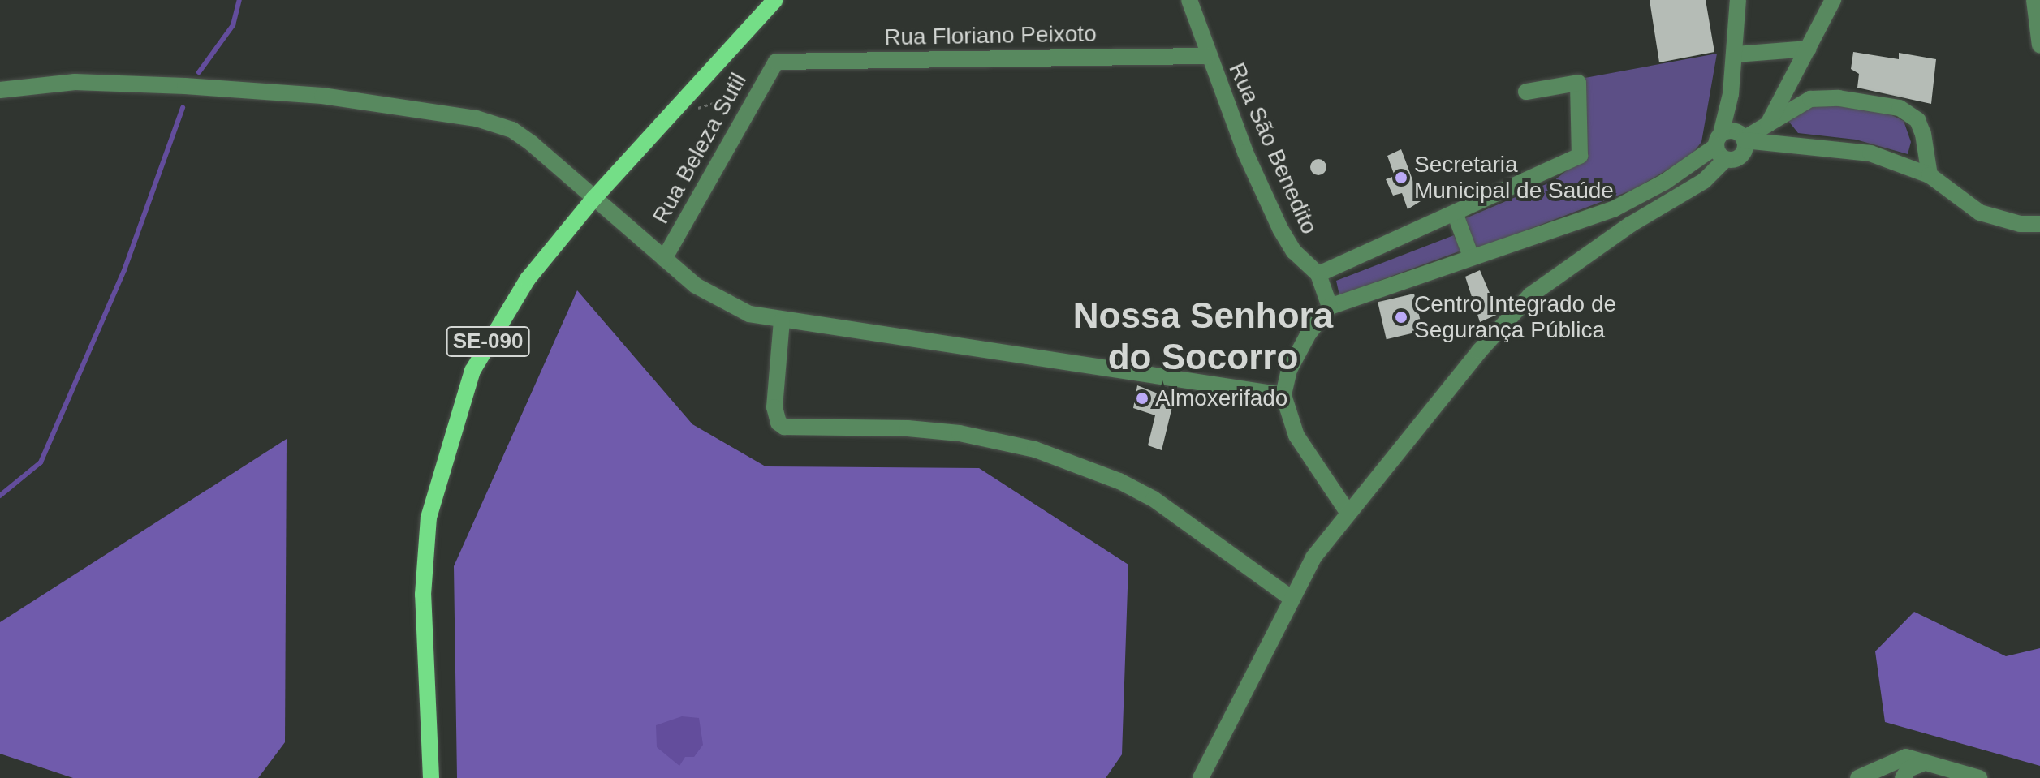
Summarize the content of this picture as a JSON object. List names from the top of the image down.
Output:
{
  "streets": {
    "main road": ["SE-090"],
    "street": ["Rua Floriano Peixoto", "Rua Beleza Sutil", "Rua São Benedito"]
  },
  "crossings": [
    ["Rua Floriano Peixoto", "Rua Beleza Sutil"],
    ["Rua Floriano Peixoto", "Rua São Benedito"]
  ],
  "districts": ["Nossa Senhora do Socorro"],
  "places": ["Secretaria Municipal de Saúde", "Centro Integrado de Segurança Pública", "Almoxerifado"]
}
